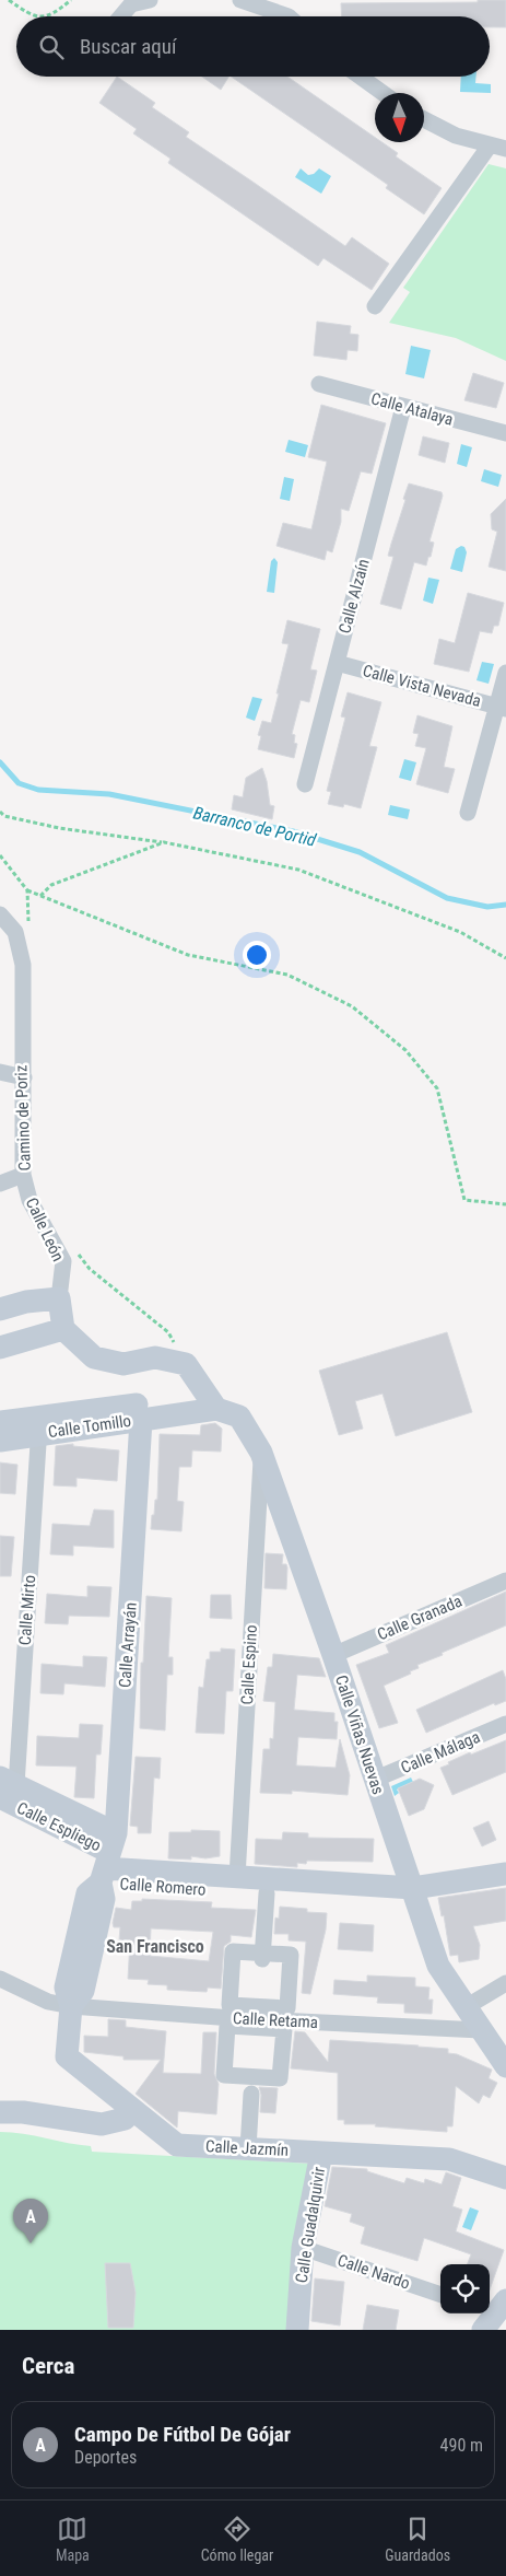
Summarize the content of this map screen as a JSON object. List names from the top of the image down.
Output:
{
  "streets": {
    "street": [
      "Calle Atalaya",
      "Calle Alzaín",
      "Calle Vista Nevada",
      "Calle León",
      "Calle Tomillo",
      "Calle Mirto",
      "Calle Granada",
      "Calle Arrayán",
      "Calle Espino",
      "Calle Viñas Nuevas",
      "Calle Málaga",
      "Calle Espliego",
      "Calle Romero",
      "Calle Retama",
      "Calle Jazmín",
      "Calle Guadalquivir",
      "Calle Nardo"
    ]
  },
  "crossings": [
    ["Calle Atalaya", "Calle Alzaín"],
    ["Calle Alzaín", "Calle Vista Nevada"],
    ["Calle Tomillo", "Calle Mirto"],
    ["Calle Tomillo", "Calle Arrayán"],
    ["Calle Tomillo", "Calle Viñas Nuevas"],
    ["Calle Mirto", "Calle Espliego"],
    ["Calle Granada", "Calle Viñas Nuevas"],
    ["Calle Arrayán", "Calle Espliego"],
    ["Calle Arrayán", "Calle Romero"],
    ["Calle Arrayán", "Calle Jazmín"],
    ["Calle Espino", "Calle Viñas Nuevas"],
    ["Calle Espino", "Calle Romero"],
    ["Calle Viñas Nuevas", "Calle Málaga"],
    ["Calle Viñas Nuevas", "Calle Romero"],
    ["Calle Viñas Nuevas", "Calle Retama"],
    ["Calle Espliego", "Calle Romero"],
    ["Calle Espliego", "Calle Jazmín"],
    ["Calle Romero", "Calle Jazmín"],
    ["Calle Retama", "Calle Jazmín"],
    ["Calle Jazmín", "Calle Guadalquivir"],
    ["Calle Guadalquivir", "Calle Nardo"]
  ],
  "districts": ["San Francisco"],
  "water": ["Barranco de Portid"],
  "north": "bottom",
  "page": {
    "search": "Buscar aquí",
    "pins": "A",
    "heading": "Cerca",
    "list": [
      {
        "mark": "A",
        "name": "Campo De Fútbol De Gójar",
        "note": "Deportes",
        "value": "490 m"
      }
    ],
    "nav": ["Mapa", "Cómo llegar", "Guardados"]
  }
}
